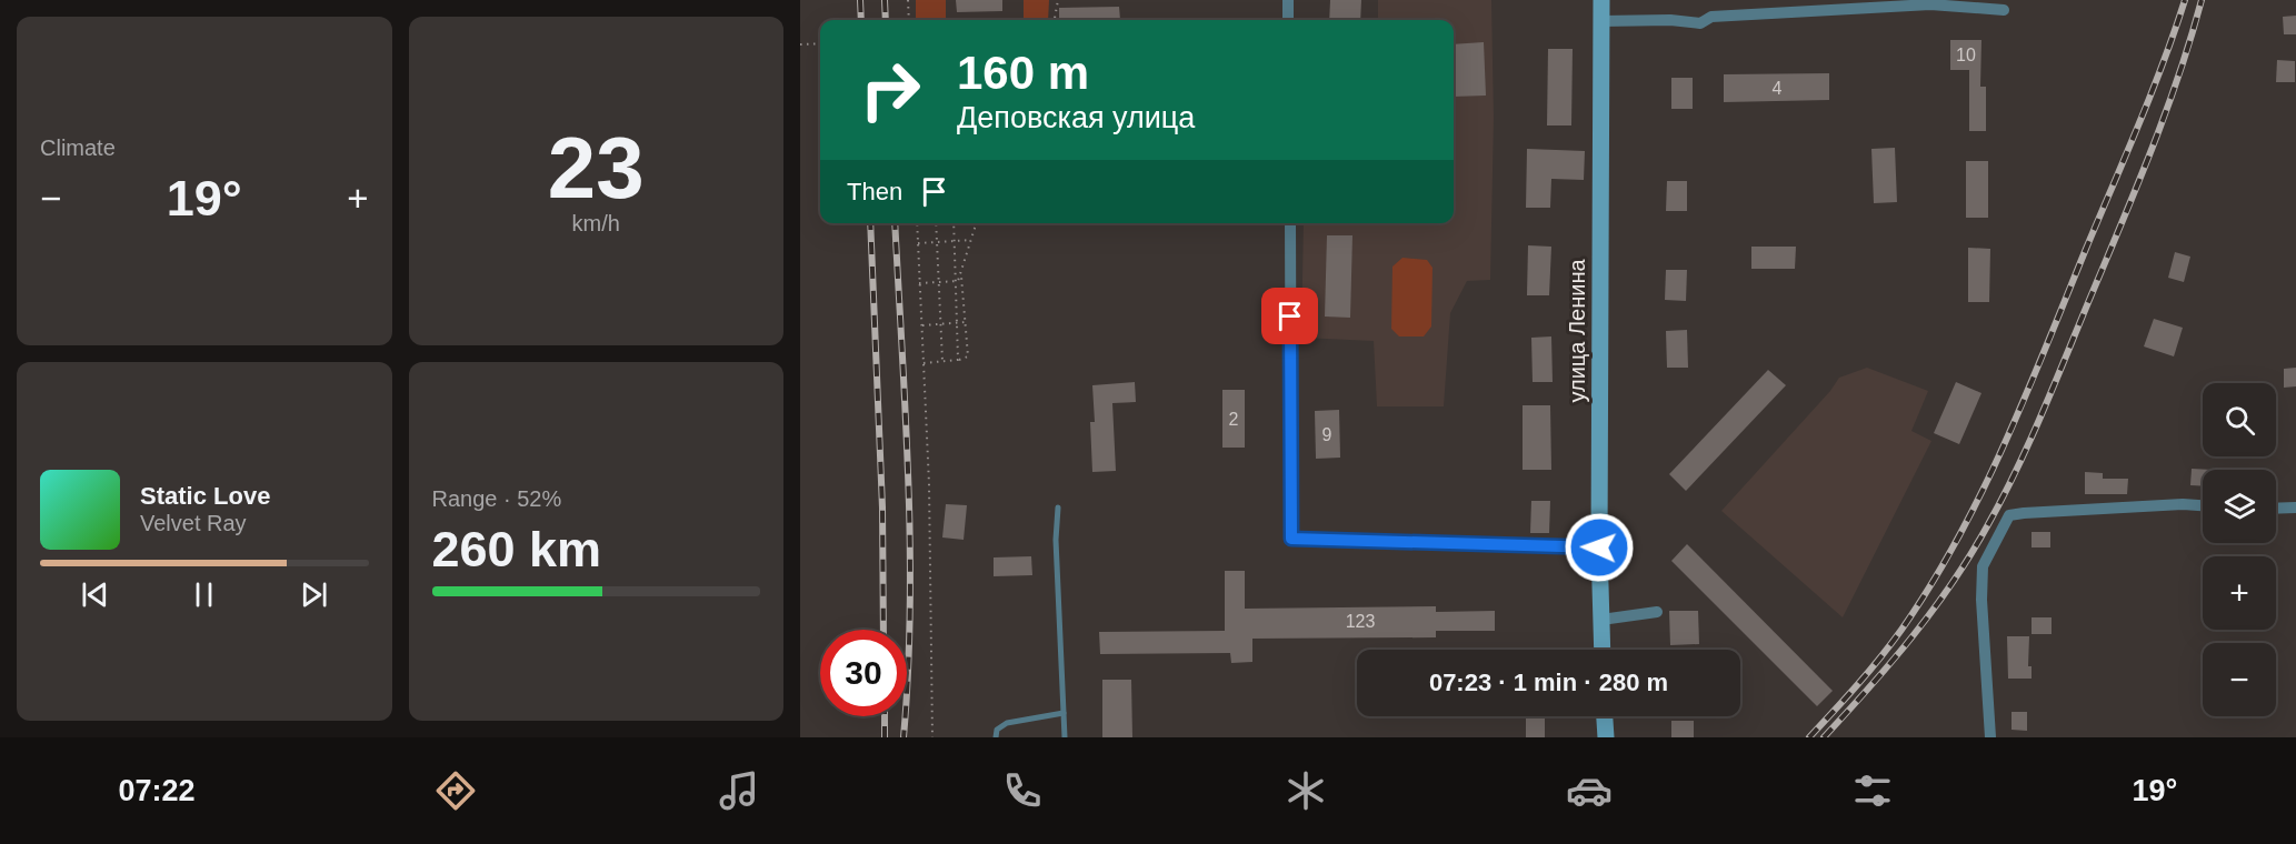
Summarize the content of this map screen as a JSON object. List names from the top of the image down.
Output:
{
  "streets": {
    "main road": ["улица Ленина"]
  },
  "house_numbers": [
    "10",
    "4",
    "2",
    "9",
    "123"
  ],
  "page": {
    "tile": [
      "Climate",
      ["23", "km/h"],
      ["Range · 52%", "260 km"]
    ],
    "turn": ["160 m", "Деповская улица"],
    "then": "Then",
    "heat": ["−", "19°", "+"],
    "map_buttons": ["+", "−"],
    "song": ["Static Love", "Velvet Ray"],
    "limit": "30",
    "trip": "07:23 · 1 min · 280 m",
    "tabs": ["07:22", "19°"]
  }
}
